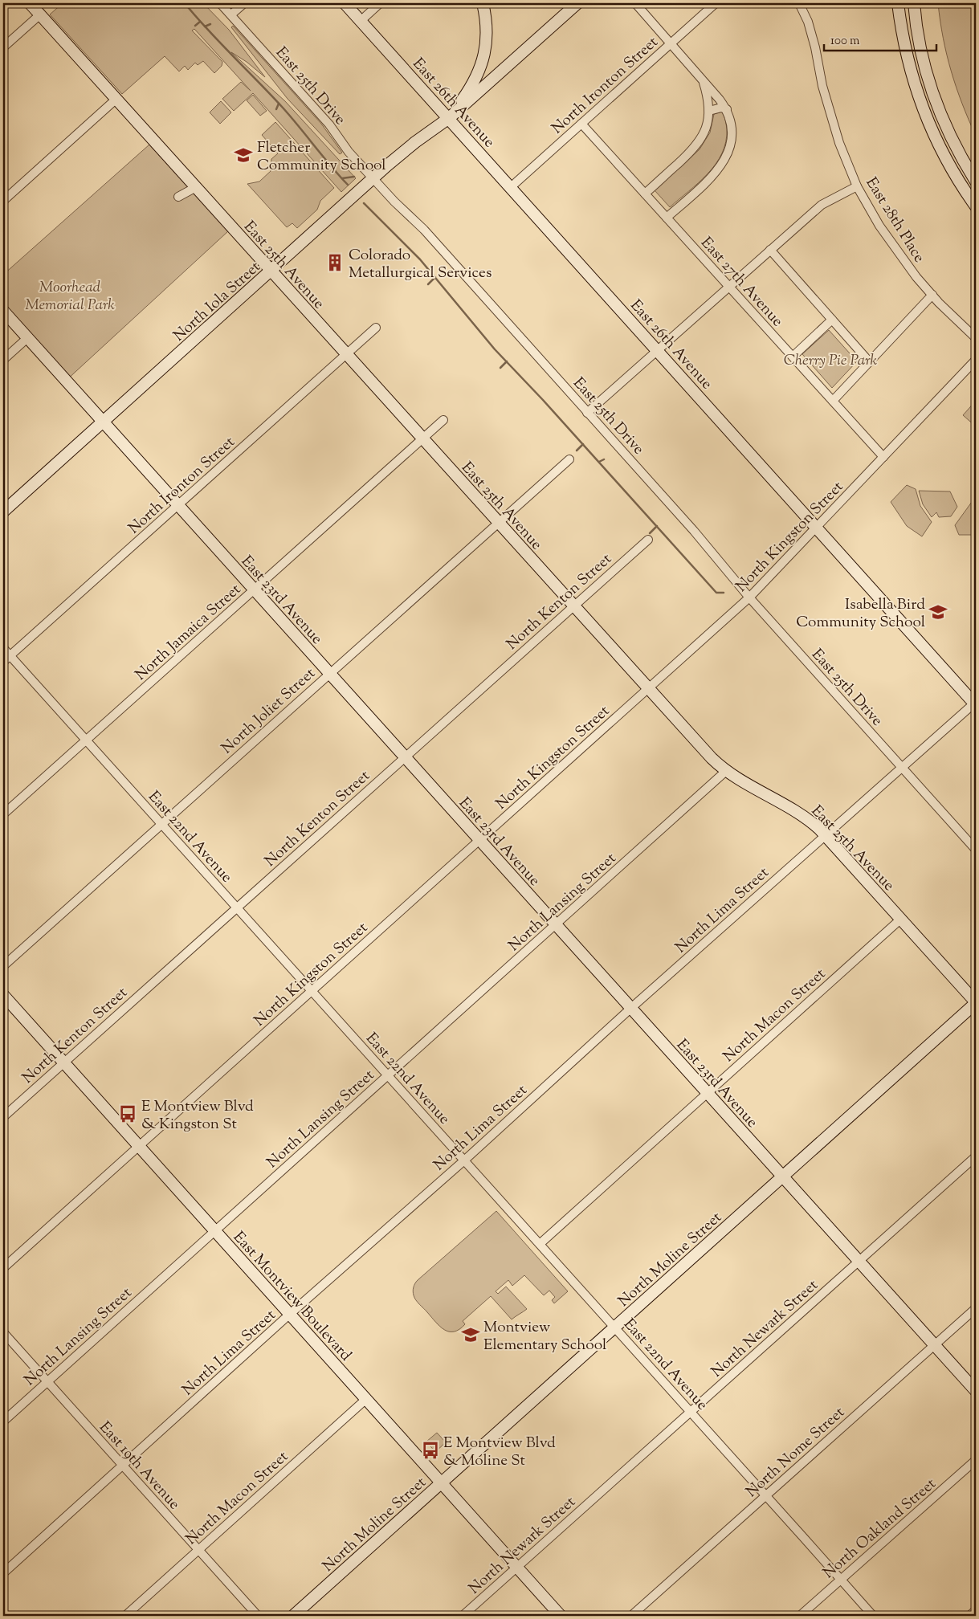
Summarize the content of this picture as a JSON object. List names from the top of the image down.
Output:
{
  "streets": {
    "street": [
      "North Ironton Street",
      "East 25th Drive",
      "East 26th Avenue",
      "East 28th Place",
      "East 25th Avenue",
      "East 27th Avenue",
      "North Iola Street",
      "North Kingston Street",
      "East 23rd Avenue",
      "North Kenton Street",
      "North Jamaica Street",
      "North Joliet Street",
      "East 22nd Avenue",
      "North Lansing Street",
      "North Lima Street",
      "North Macon Street",
      "North Moline Street",
      "East Montview Boulevard",
      "North Newark Street",
      "North Nome Street",
      "East 19th Avenue",
      "North Oakland Street"
    ]
  },
  "crossings": [
    ["North Ironton Street", "East 26th Avenue"],
    ["North Ironton Street", "East 25th Avenue"],
    ["North Ironton Street", "East 27th Avenue"],
    ["North Ironton Street", "East 23rd Avenue"],
    ["North Ironton Street", "East 22nd Avenue"],
    ["East 25th Drive", "North Iola Street"],
    ["East 25th Drive", "North Kingston Street"],
    ["East 25th Drive", "North Lima Street"],
    ["East 26th Avenue", "North Iola Street"],
    ["East 26th Avenue", "North Kingston Street"],
    ["East 26th Avenue", "North Lima Street"],
    ["East 25th Avenue", "North Iola Street"],
    ["East 25th Avenue", "North Kingston Street"],
    ["East 25th Avenue", "North Kenton Street"],
    ["East 25th Avenue", "North Jamaica Street"],
    ["East 25th Avenue", "North Joliet Street"],
    ["East 25th Avenue", "North Lansing Street"],
    ["East 25th Avenue", "North Lima Street"],
    ["East 25th Avenue", "North Macon Street"],
    ["East 25th Avenue", "North Moline Street"],
    ["East 27th Avenue", "North Kingston Street"],
    ["North Iola Street", "East 23rd Avenue"],
    ["North Kingston Street", "East 23rd Avenue"],
    ["North Kingston Street", "East 22nd Avenue"],
    ["North Kingston Street", "East Montview Boulevard"],
    ["East 23rd Avenue", "North Kenton Street"],
    ["East 23rd Avenue", "North Jamaica Street"],
    ["East 23rd Avenue", "North Joliet Street"],
    ["East 23rd Avenue", "North Lansing Street"],
    ["East 23rd Avenue", "North Lima Street"],
    ["East 23rd Avenue", "North Macon Street"],
    ["East 23rd Avenue", "North Moline Street"],
    ["East 23rd Avenue", "North Newark Street"],
    ["East 23rd Avenue", "North Nome Street"],
    ["North Kenton Street", "East 22nd Avenue"],
    ["North Kenton Street", "East Montview Boulevard"],
    ["North Jamaica Street", "East 22nd Avenue"],
    ["North Joliet Street", "East 22nd Avenue"],
    ["East 22nd Avenue", "North Lansing Street"],
    ["East 22nd Avenue", "North Lima Street"],
    ["East 22nd Avenue", "North Macon Street"],
    ["East 22nd Avenue", "North Moline Street"],
    ["East 22nd Avenue", "North Newark Street"],
    ["East 22nd Avenue", "North Nome Street"],
    ["East 22nd Avenue", "North Oakland Street"],
    ["North Lansing Street", "East Montview Boulevard"],
    ["North Lansing Street", "East 19th Avenue"],
    ["North Lima Street", "East Montview Boulevard"],
    ["North Lima Street", "East 19th Avenue"],
    ["North Macon Street", "East Montview Boulevard"],
    ["North Macon Street", "East 19th Avenue"],
    ["North Moline Street", "East Montview Boulevard"],
    ["East Montview Boulevard", "North Newark Street"]
  ],
  "parks": ["Moorhead Memorial Park", "Cherry Pie Park"],
  "places": {
    "school or university": ["Fletcher Community School", "Isabella Bird Community School", "Montview Elementary School"],
    "building": ["Colorado Metallurgical Services"],
    "bus stop": ["E Montview Blvd & Kingston St", "E Montview Blvd & Moline St"]
  },
  "scale_bar": "100 m"
}
